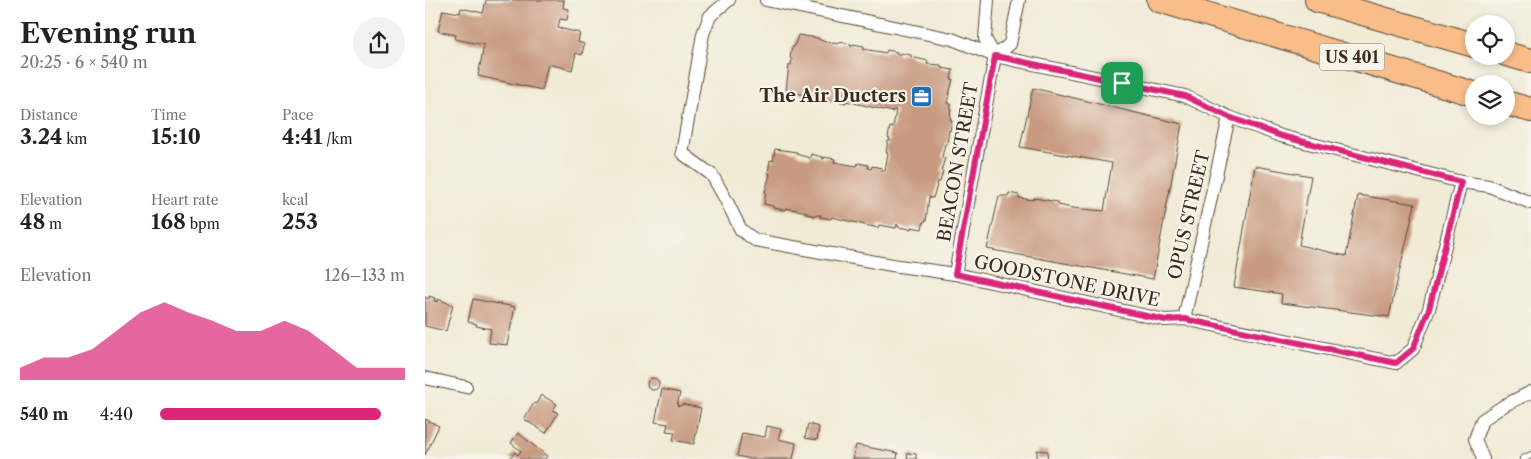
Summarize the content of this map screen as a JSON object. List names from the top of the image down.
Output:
{
  "streets": {
    "highway": ["US 401"],
    "street": ["BEACON STREET", "OPUS STREET", "GOODSTONE DRIVE"]
  },
  "crossings": [
    ["BEACON STREET", "GOODSTONE DRIVE"],
    ["OPUS STREET", "GOODSTONE DRIVE"]
  ],
  "places": {
    "office": ["The Air Ducters"]
  },
  "page": {
    "heading": ["Evening run", "20:25 · 6 × 540 m"],
    "stats": [
      ["Distance", "3.24 km"],
      ["Time", "15:10"],
      ["Pace", "4:41 /km"],
      ["Elevation", "48 m"],
      ["Heart rate", "168 bpm"],
      ["kcal", "253"]
    ],
    "chart": ["Elevation", "126–133 m"],
    "list": [
      {
        "name": "540 m",
        "note": "4:40"
      }
    ]
  }
}
